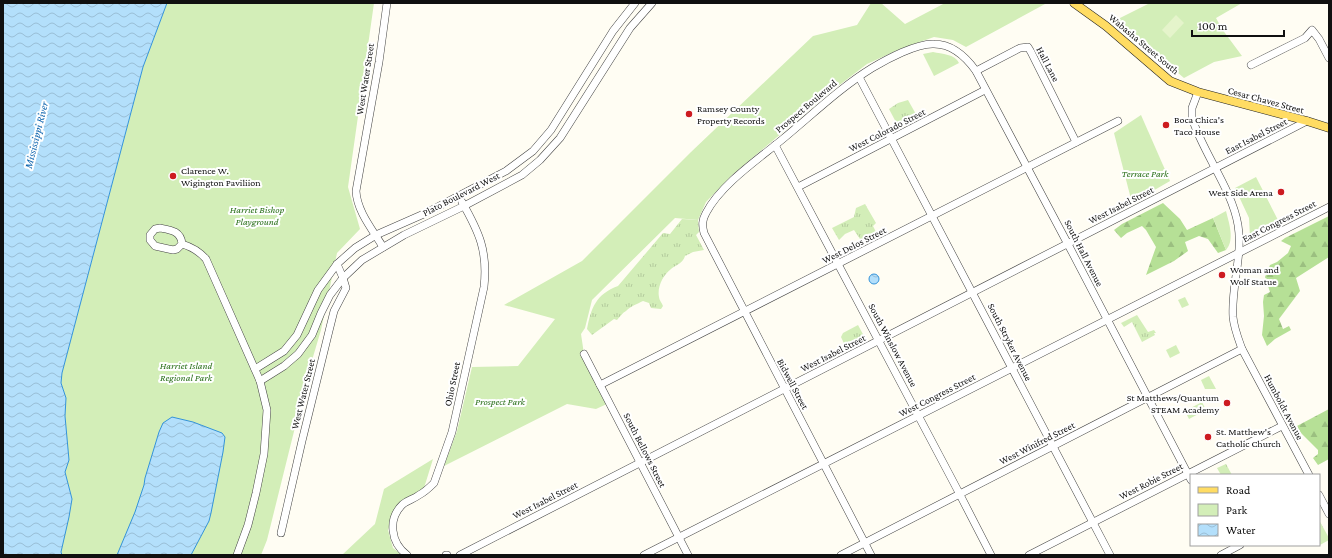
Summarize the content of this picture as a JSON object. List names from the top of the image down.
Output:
{
  "streets": {
    "main road": ["Wabasha Street South", "Cesar Chavez Street"],
    "street": [
      "Hall Lane",
      "West Water Street",
      "Prospect Boulevard",
      "West Colorado Street",
      "East Isabel Street",
      "Plato Boulevard West",
      "West Isabel Street",
      "East Congress Street",
      "West Delos Street",
      "South Hall Avenue",
      "South Stryker Avenue",
      "South Winslow Avenue",
      "Ohio Street",
      "Bidwell Street",
      "West Congress Street",
      "Humboldt Avenue",
      "West Winifred Street",
      "South Bellows Street",
      "West Robie Street"
    ]
  },
  "crossings": [
    ["Wabasha Street South", "Cesar Chavez Street"],
    ["Hall Lane", "West Delos Street"],
    ["Hall Lane", "South Hall Avenue"],
    ["West Water Street", "Plato Boulevard West"],
    ["Cesar Chavez Street", "East Isabel Street"],
    ["Prospect Boulevard", "South Hall Avenue"],
    ["Prospect Boulevard", "South Stryker Avenue"],
    ["Prospect Boulevard", "South Winslow Avenue"],
    ["Prospect Boulevard", "Bidwell Street"],
    ["West Colorado Street", "South Hall Avenue"],
    ["West Colorado Street", "South Stryker Avenue"],
    ["West Colorado Street", "South Winslow Avenue"],
    ["East Isabel Street", "West Isabel Street"],
    ["Plato Boulevard West", "Ohio Street"],
    ["West Isabel Street", "South Hall Avenue"],
    ["West Isabel Street", "South Stryker Avenue"],
    ["West Isabel Street", "South Winslow Avenue"],
    ["West Isabel Street", "Bidwell Street"],
    ["West Isabel Street", "South Bellows Street"],
    ["East Congress Street", "West Congress Street"],
    ["West Delos Street", "South Hall Avenue"],
    ["West Delos Street", "South Stryker Avenue"],
    ["West Delos Street", "South Winslow Avenue"],
    ["West Delos Street", "Bidwell Street"],
    ["West Delos Street", "South Bellows Street"],
    ["South Hall Avenue", "West Congress Street"],
    ["South Hall Avenue", "West Winifred Street"],
    ["South Hall Avenue", "West Robie Street"],
    ["South Stryker Avenue", "West Congress Street"],
    ["South Stryker Avenue", "West Winifred Street"],
    ["South Stryker Avenue", "West Robie Street"],
    ["South Winslow Avenue", "West Congress Street"],
    ["South Winslow Avenue", "West Winifred Street"],
    ["Bidwell Street", "West Congress Street"],
    ["Bidwell Street", "West Winifred Street"],
    ["West Congress Street", "South Bellows Street"],
    ["Humboldt Avenue", "West Winifred Street"],
    ["Humboldt Avenue", "West Robie Street"]
  ],
  "water": ["Mississippi River"],
  "parks": [
    "Terrace Park",
    "Harriet Bishop Playground",
    "Harriet Island Regional Park",
    "Prospect Park"
  ],
  "places": [
    "Ramsey County Property Records",
    "Boca Chica's Taco House",
    "Clarence W. Wigington Paviliion",
    "West Side Arena",
    "Woman and Wolf Statue",
    "St Matthews/Quantum STEAM Academy",
    "St. Matthew's Catholic Church"
  ],
  "legend": ["Road", "Park", "Water"],
  "scale_bar": "100 m"
}
